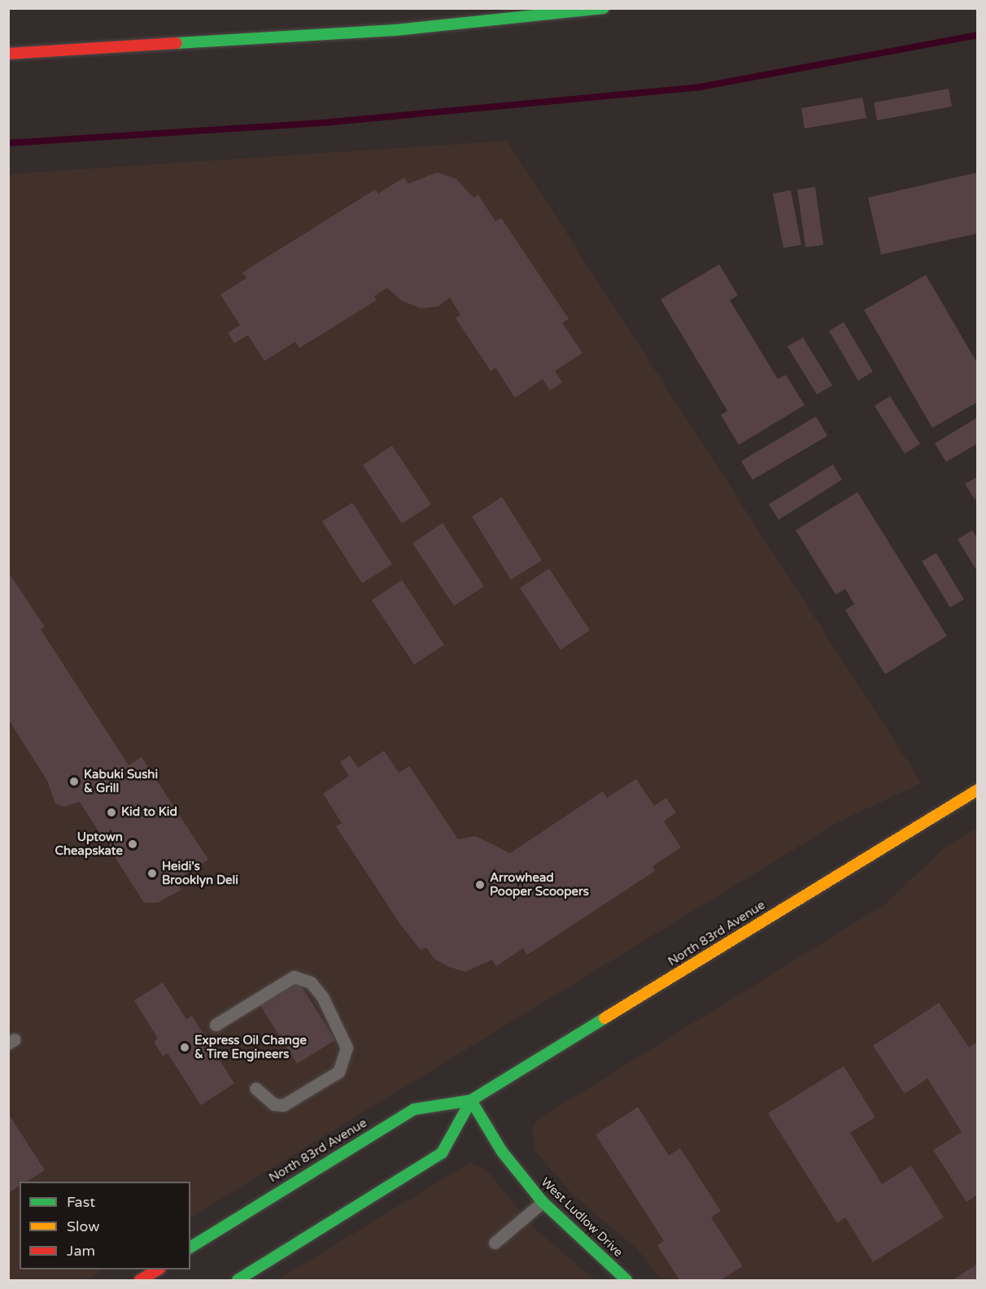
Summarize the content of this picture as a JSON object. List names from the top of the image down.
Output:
{
  "streets": {
    "main road": ["North 83rd Avenue", "West Ludlow Drive"]
  },
  "crossings": [
    ["North 83rd Avenue", "West Ludlow Drive"]
  ],
  "places": [
    "Kabuki Sushi & Grill",
    "Kid to Kid",
    "Uptown Cheapskate",
    "Heidi's Brooklyn Deli",
    "Arrowhead Pooper Scoopers",
    "Express Oil Change & Tire Engineers"
  ],
  "legend": ["Fast", "Slow", "Jam"]
}
